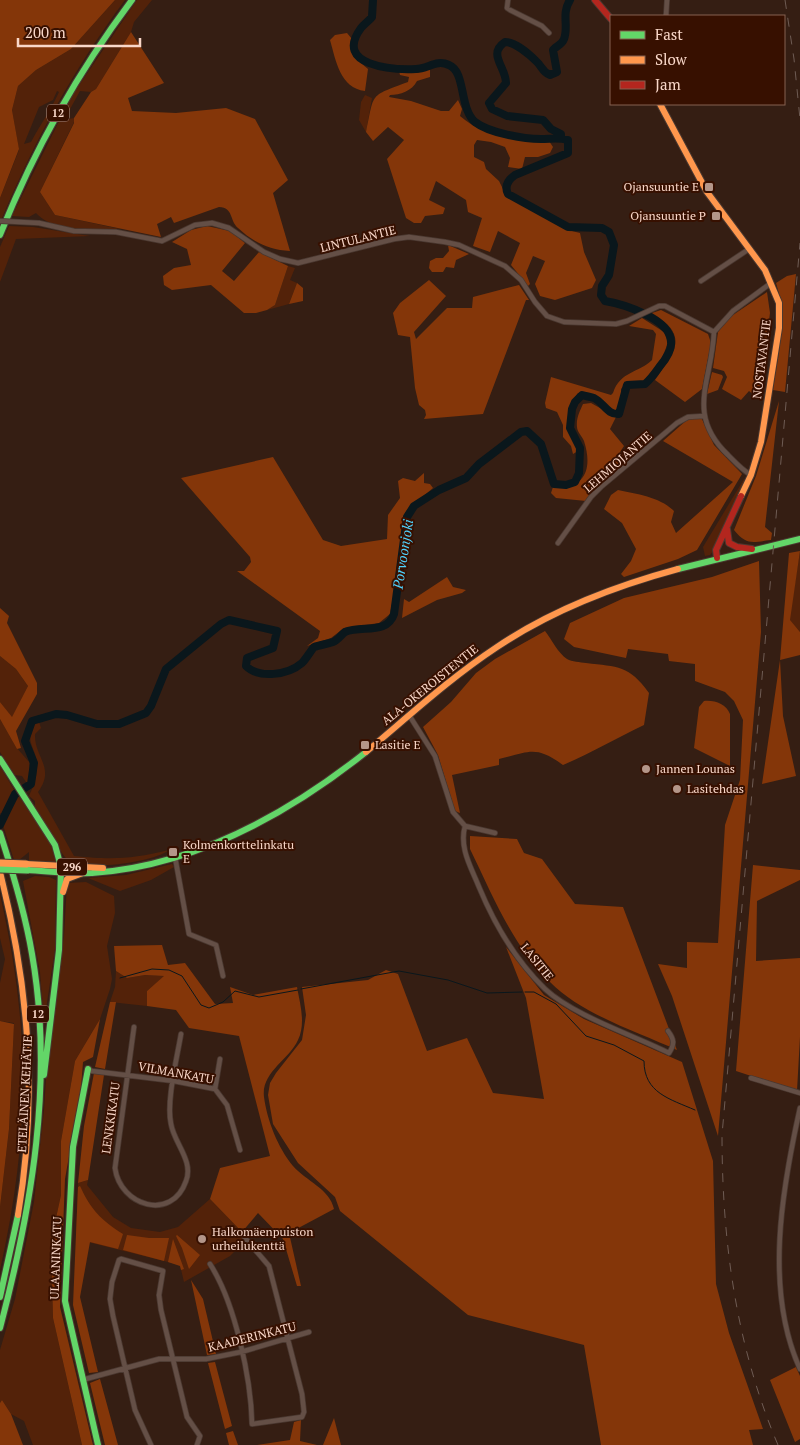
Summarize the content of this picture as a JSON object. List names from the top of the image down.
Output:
{
  "streets": {
    "main road": [
      "12",
      "NOSTAVANTIE",
      "ALA-OKEROISTENTIE",
      "296",
      "ETELÄINEN KEHÄTIE",
      "ULAANINKATU"
    ],
    "street": [
      "LINTULANTIE",
      "LEHMIOJANTIE",
      "LASITIE",
      "VILMANKATU",
      "LENKKIKATU",
      "KAADERINKATU"
    ]
  },
  "crossings": [
    ["NOSTAVANTIE", "ALA-OKEROISTENTIE"],
    ["ALA-OKEROISTENTIE", "ETELÄINEN KEHÄTIE"],
    ["VILMANKATU", "LENKKIKATU"],
    ["VILMANKATU", "ULAANINKATU"],
    ["ULAANINKATU", "KAADERINKATU"]
  ],
  "water": ["Porvoonjoki"],
  "places": {
    "transit": [
      "Ojansuuntie E",
      "Ojansuuntie P",
      "Lasitie E",
      "Kolmenkorttelinkatu E"
    ],
    "other": ["Jannen Lounas", "Lasitehdas", "Halkomäenpuiston urheilukenttä"]
  },
  "legend": ["Fast", "Slow", "Jam"],
  "scale_bar": "200 m"
}
